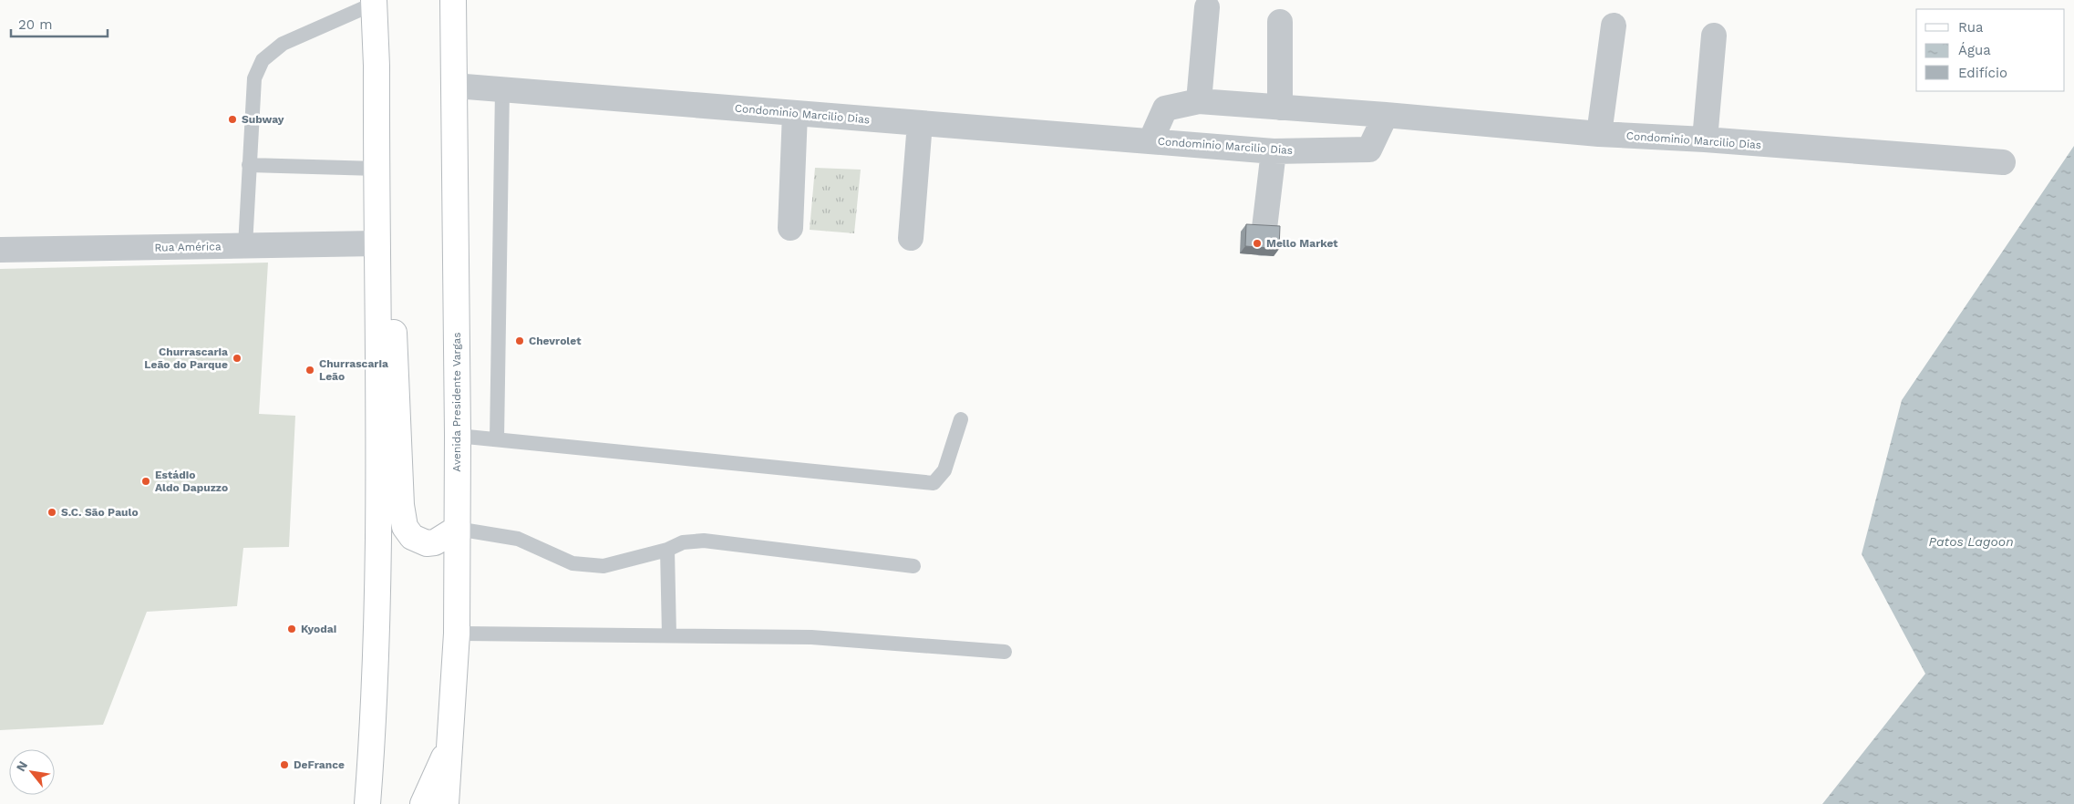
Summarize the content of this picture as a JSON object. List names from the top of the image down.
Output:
{
  "streets": {
    "main road": ["Avenida Presidente Vargas"],
    "street": ["Condominio Marcilio Dias", "Rua América"]
  },
  "crossings": [
    ["Condominio Marcilio Dias", "Avenida Presidente Vargas"]
  ],
  "water": ["Patos Lagoon"],
  "places": [
    "Subway",
    "Mello Market",
    "Chevrolet",
    "Churrascaria Leão do Parque",
    "Churrascaria Leão",
    "Estádio Aldo Dapuzzo",
    "S.C. São Paulo",
    "Kyodai",
    "DeFrance"
  ],
  "legend": ["Rua", "Água", "Edifício"],
  "scale_bar": "20 m",
  "north": "top left"
}
